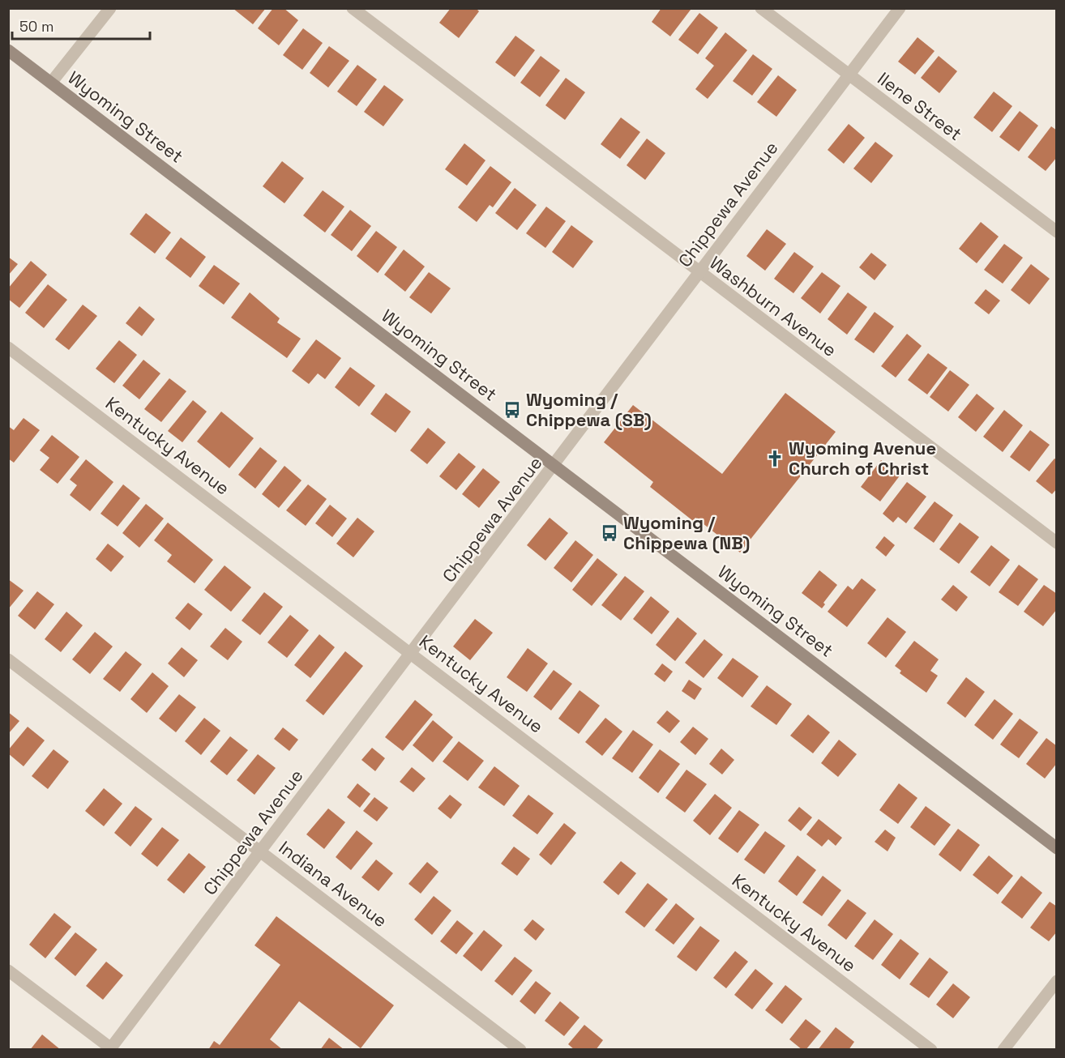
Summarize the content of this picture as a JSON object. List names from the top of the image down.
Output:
{
  "streets": {
    "street": [
      "Ilene Street",
      "Wyoming Street",
      "Chippewa Avenue",
      "Washburn Avenue",
      "Kentucky Avenue",
      "Indiana Avenue"
    ]
  },
  "crossings": [
    ["Ilene Street", "Chippewa Avenue"],
    ["Wyoming Street", "Chippewa Avenue"],
    ["Chippewa Avenue", "Washburn Avenue"],
    ["Chippewa Avenue", "Kentucky Avenue"],
    ["Chippewa Avenue", "Indiana Avenue"]
  ],
  "places": {
    "bus stop": ["Wyoming / Chippewa (SB)", "Wyoming / Chippewa (NB)"],
    "church": ["Wyoming Avenue Church of Christ"]
  },
  "scale_bar": "50 m"
}
